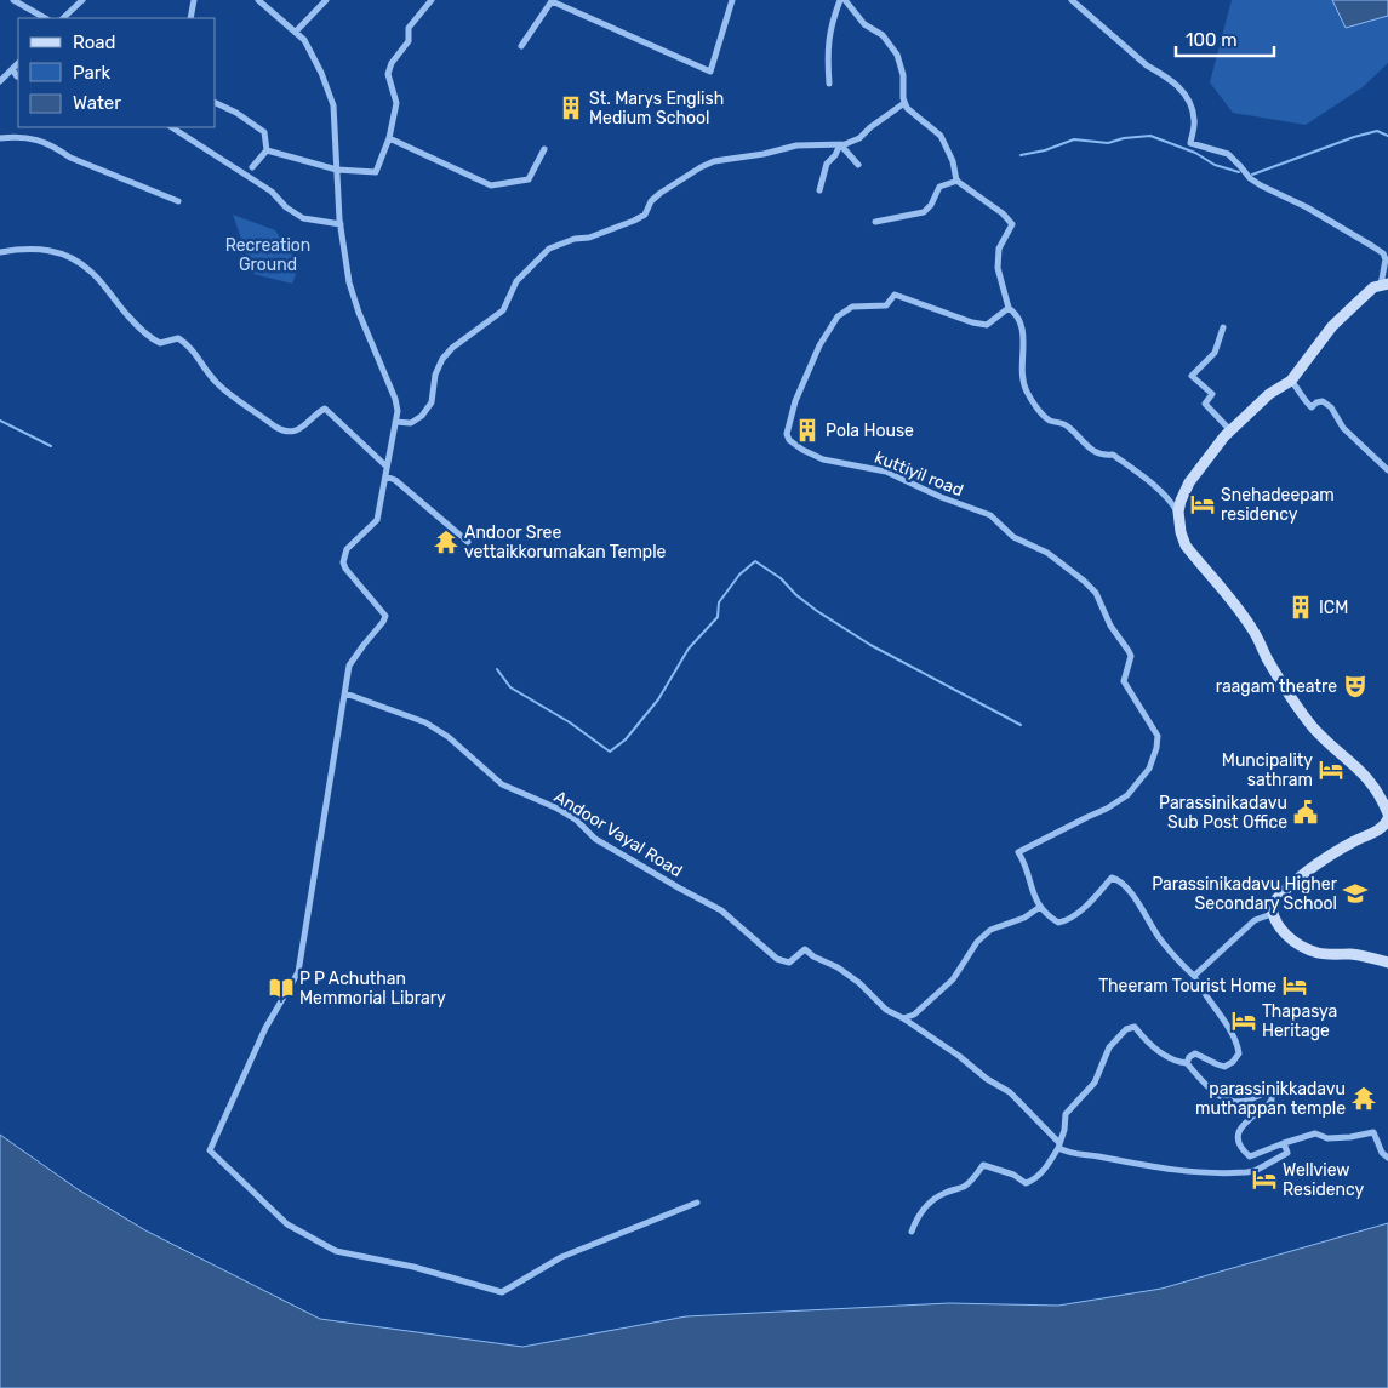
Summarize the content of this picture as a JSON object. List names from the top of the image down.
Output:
{
  "streets": {
    "street": ["kuttiyil road", "Andoor Vayal Road"]
  },
  "parks": ["Recreation Ground"],
  "places": {
    "building": ["St. Marys English Medium School", "Pola House", "ICM"],
    "hotel": [
      "Snehadeepam residency",
      "Muncipality sathram",
      "Theeram Tourist Home",
      "Thapasya Heritage",
      "Wellview Residency"
    ],
    "temple": ["Andoor Sree vettaikkorumakan Temple", "parassinikkadavu muthappan temple"],
    "theatre": ["raagam theatre"],
    "public building": ["Parassinikadavu Sub Post Office"],
    "school or university": ["Parassinikadavu Higher Secondary School"],
    "library": ["P P Achuthan Memmorial Library"]
  },
  "legend": ["Road", "Park", "Water"],
  "scale_bar": "100 m"
}
